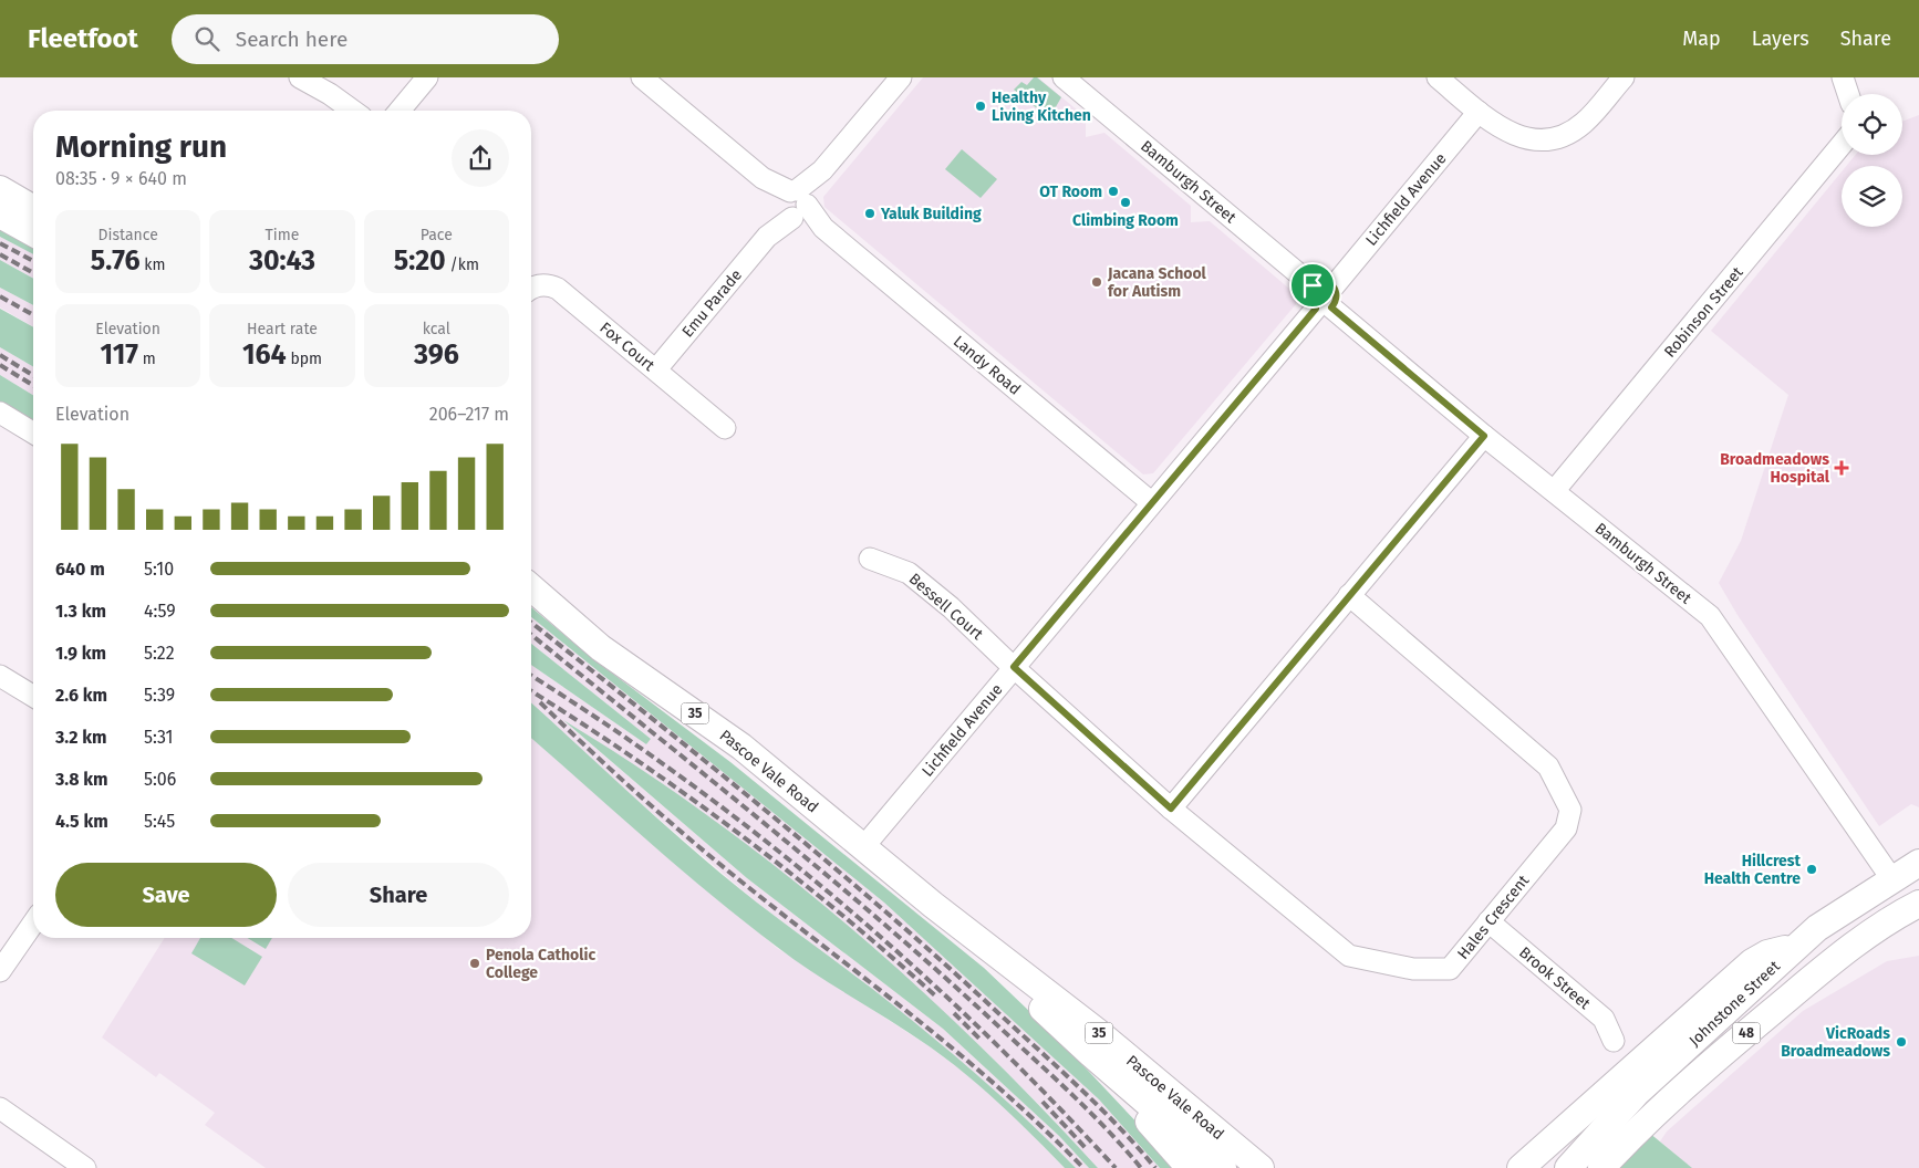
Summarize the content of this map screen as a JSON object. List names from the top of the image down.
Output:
{
  "streets": {
    "main road": [
      "35",
      "Pascoe Vale Road",
      "Johnstone Street",
      "48"
    ],
    "street": [
      "Bamburgh Street",
      "Lichfield Avenue",
      "Emu Parade",
      "Robinson Street",
      "Fox Court",
      "Landy Road",
      "Bessell Court",
      "Hales Crescent",
      "Brook Street"
    ]
  },
  "crossings": [
    ["Bamburgh Street", "Lichfield Avenue"],
    ["Bamburgh Street", "Robinson Street"],
    ["Bamburgh Street", "Johnstone Street"],
    ["Lichfield Avenue", "Landy Road"],
    ["Lichfield Avenue", "Bessell Court"],
    ["Lichfield Avenue", "Pascoe Vale Road"],
    ["Lichfield Avenue", "Hales Crescent"],
    ["Emu Parade", "Fox Court"],
    ["Emu Parade", "Landy Road"],
    ["Bessell Court", "Hales Crescent"],
    ["Hales Crescent", "Brook Street"]
  ],
  "places": {
    "other": [
      "Healthy Living Kitchen",
      "OT Room",
      "Climbing Room",
      "Yaluk Building",
      "Jacana School for Autism",
      "Hillcrest Health Centre",
      "Penola Catholic College",
      "VicRoads Broadmeadows"
    ],
    "health": ["Broadmeadows Hospital"]
  },
  "page": {
    "header": "Fleetfoot",
    "search": "Search here",
    "nav": ["Map", "Layers", "Share"],
    "heading": ["Morning run", "08:35 · 9 × 640 m"],
    "stats": [
      ["Distance", "5.76 km"],
      ["Time", "30:43"],
      ["Pace", "5:20 /km"],
      ["Elevation", "117 m"],
      ["Heart rate", "164 bpm"],
      ["kcal", "396"]
    ],
    "chart": ["Elevation", "206–217 m"],
    "list": [
      {
        "name": "640 m",
        "note": "5:10"
      },
      {
        "name": "1.3 km",
        "note": "4:59"
      },
      {
        "name": "1.9 km",
        "note": "5:22"
      },
      {
        "name": "2.6 km",
        "note": "5:39"
      },
      {
        "name": "3.2 km",
        "note": "5:31"
      },
      {
        "name": "3.8 km",
        "note": "5:06"
      },
      {
        "name": "4.5 km",
        "note": "5:45"
      }
    ],
    "buttons": ["Save", "Share"]
  }
}
